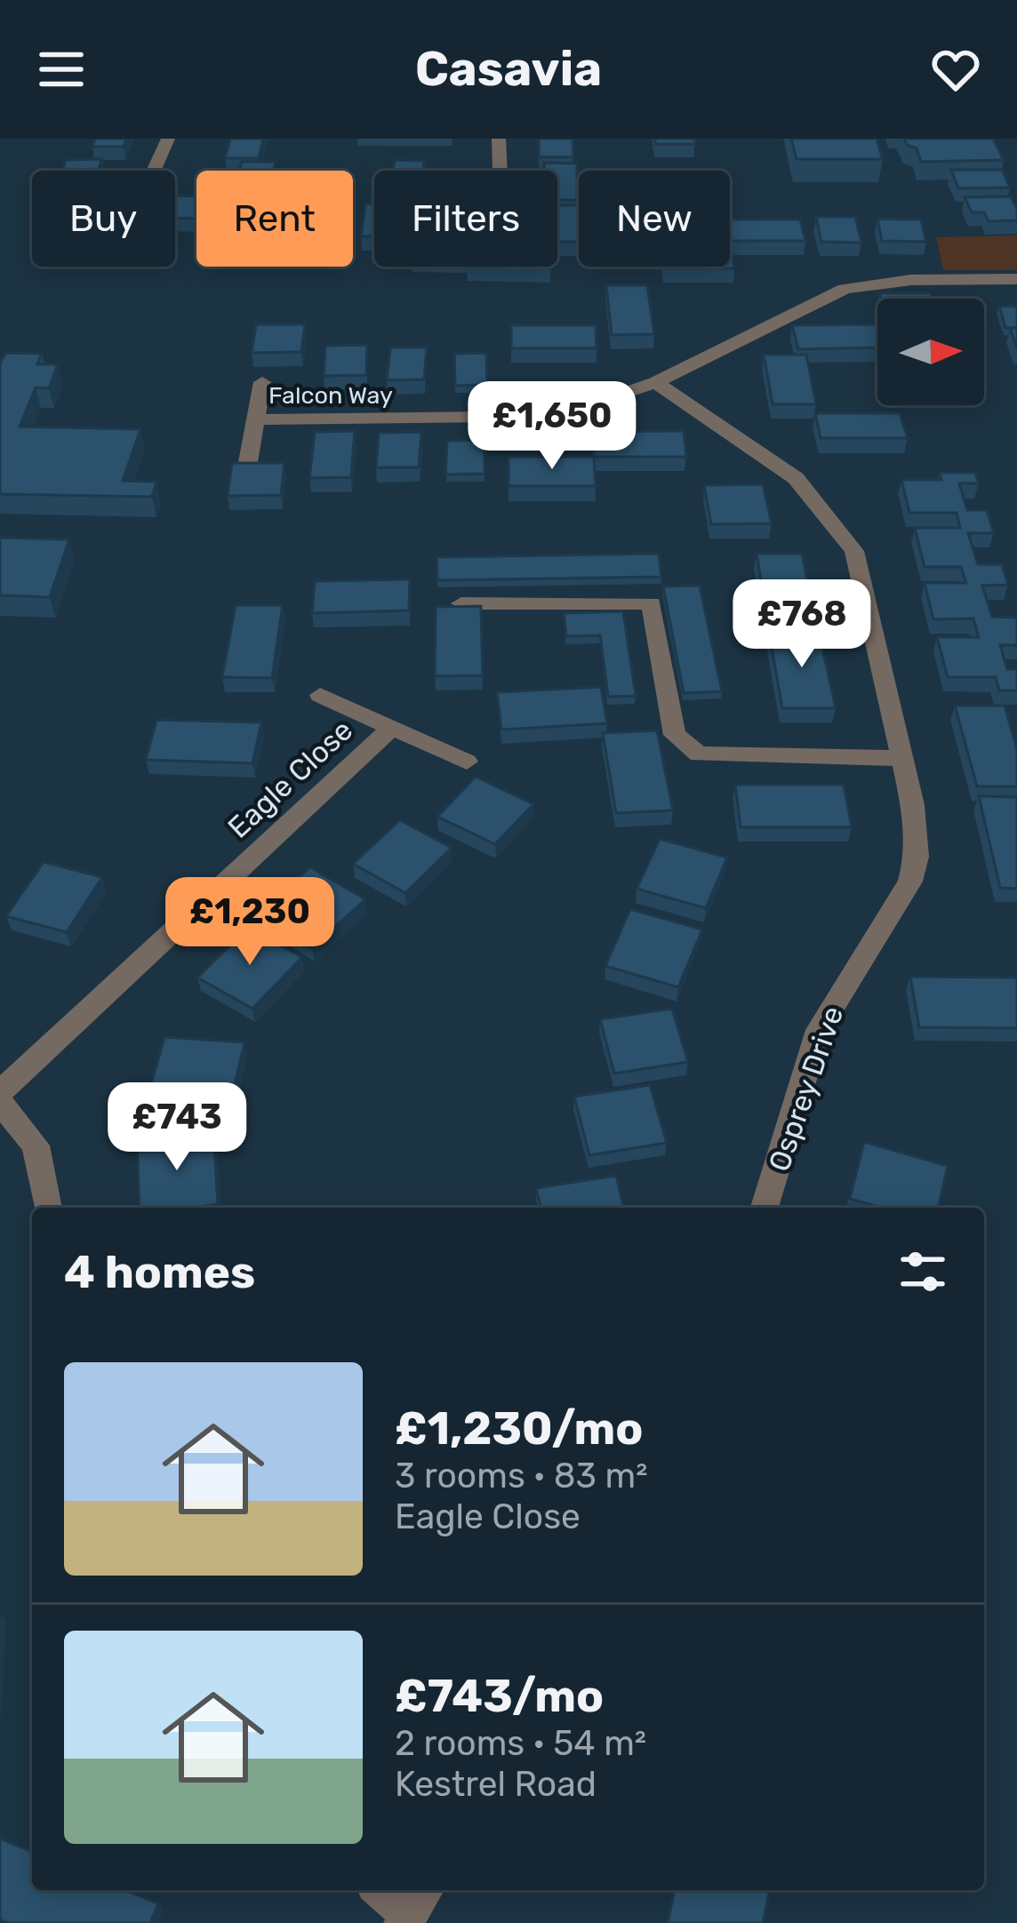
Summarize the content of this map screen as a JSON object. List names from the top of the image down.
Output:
{
  "streets": {
    "street": ["Falcon Way", "Eagle Close", "Osprey Drive"]
  },
  "crossings": [
    ["Falcon Way", "Osprey Drive"]
  ],
  "north": "right",
  "page": {
    "header": "Casavia",
    "chip": [
      "Buy",
      "Rent",
      "Filters",
      "New"
    ],
    "price": [
      "£1,650",
      "£768",
      "£1,230",
      "£743"
    ],
    "heading": "4 homes",
    "list": [
      {
        "name": "£1,230/mo",
        "note": "3 rooms · 83 m² · Eagle Close"
      },
      {
        "name": "£743/mo",
        "note": "2 rooms · 54 m² · Kestrel Road"
      }
    ]
  }
}
